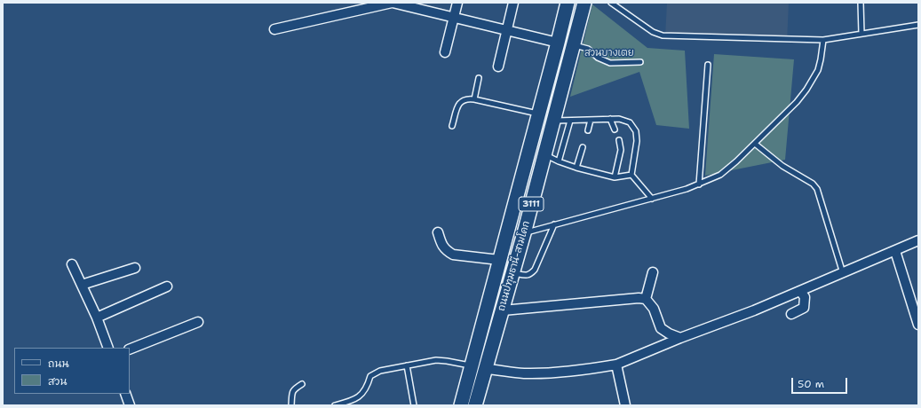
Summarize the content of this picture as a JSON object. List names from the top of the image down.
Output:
{
  "streets": {
    "main road": ["3111", "ถนนปทุมธานี-สามโคก"]
  },
  "parks": ["สวนบางเตย"],
  "legend": ["ถนน", "สวน"],
  "scale_bar": "50 m"
}
